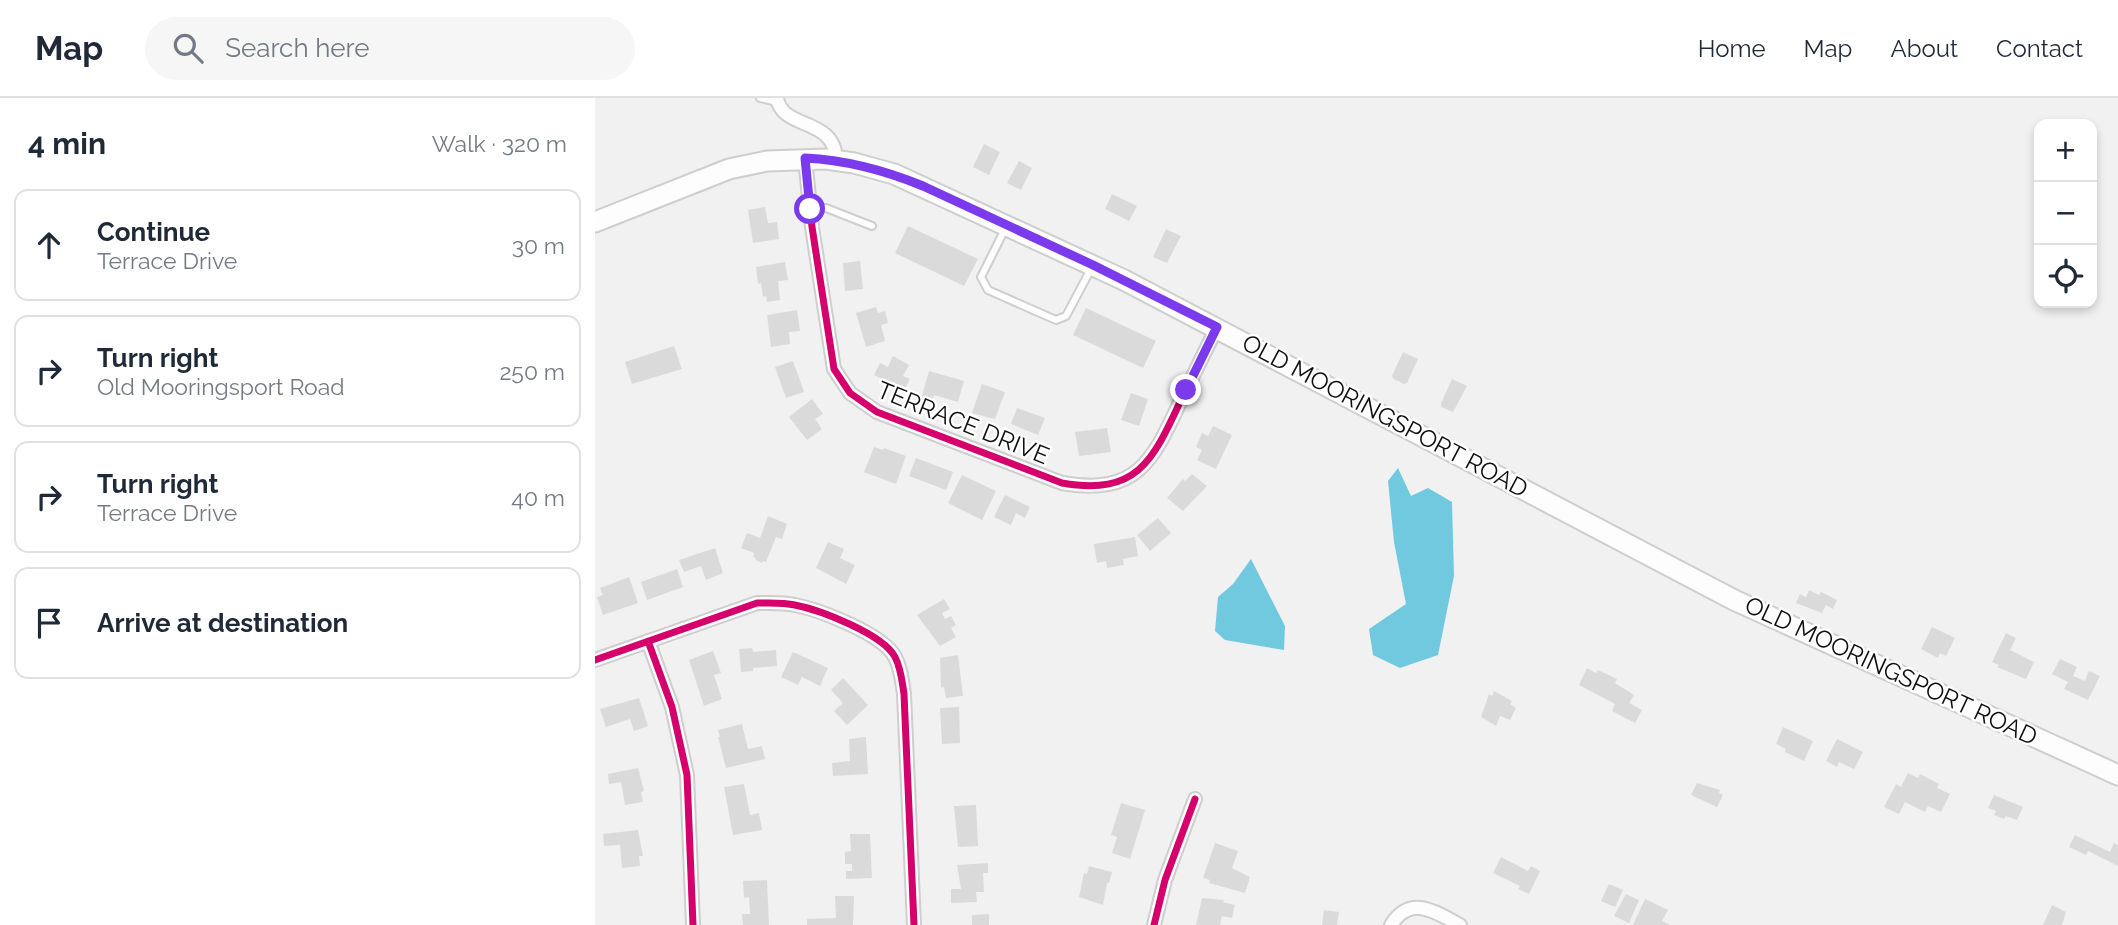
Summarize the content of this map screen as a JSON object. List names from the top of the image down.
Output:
{
  "streets": {
    "main road": ["OLD MOORINGSPORT ROAD"],
    "street": ["TERRACE DRIVE"]
  },
  "crossings": [
    ["OLD MOORINGSPORT ROAD", "TERRACE DRIVE"]
  ],
  "page": {
    "header": "Map",
    "search": "Search here",
    "nav": [
      "Home",
      "Map",
      "About",
      "Contact"
    ],
    "heading": ["4 min", "Walk · 320 m"],
    "map_buttons": ["+", "−"],
    "list": [
      ["Continue", "Terrace Drive", "30 m"],
      ["Turn right", "Old Mooringsport Road", "250 m"],
      ["Turn right", "Terrace Drive", "40 m"],
      "Arrive at destination"
    ]
  }
}
